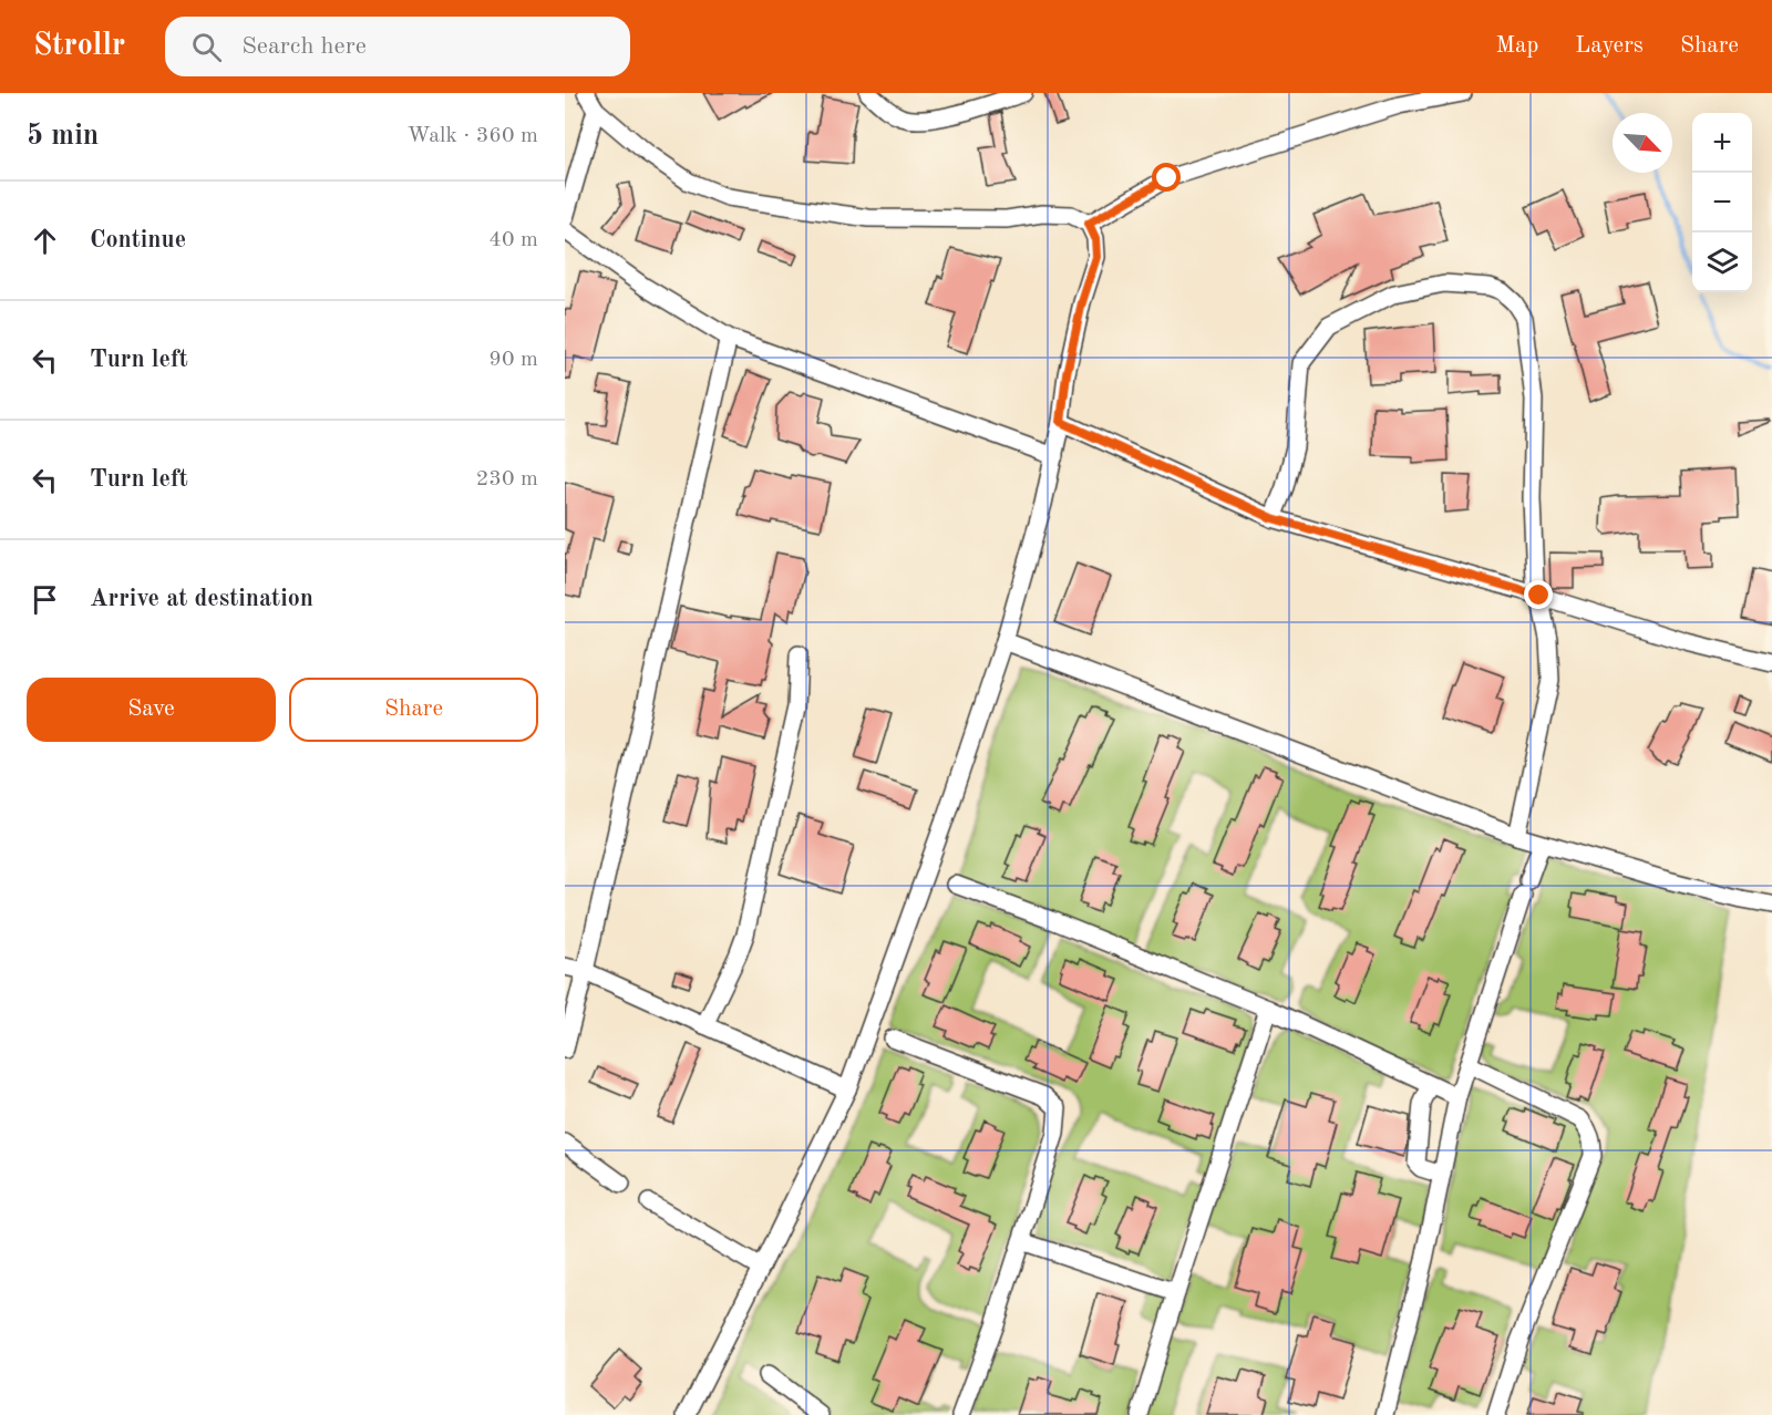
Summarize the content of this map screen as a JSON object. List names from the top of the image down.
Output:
{
  "north": "bottom right",
  "page": {
    "header": "Strollr",
    "search": "Search here",
    "nav": ["Map", "Layers", "Share"],
    "heading": ["5 min", "Walk · 360 m"],
    "map_buttons": ["+", "−"],
    "list": [
      ["Continue", "40 m"],
      ["Turn left", "90 m"],
      ["Turn left", "230 m"],
      "Arrive at destination"
    ],
    "buttons": ["Save", "Share"]
  }
}
